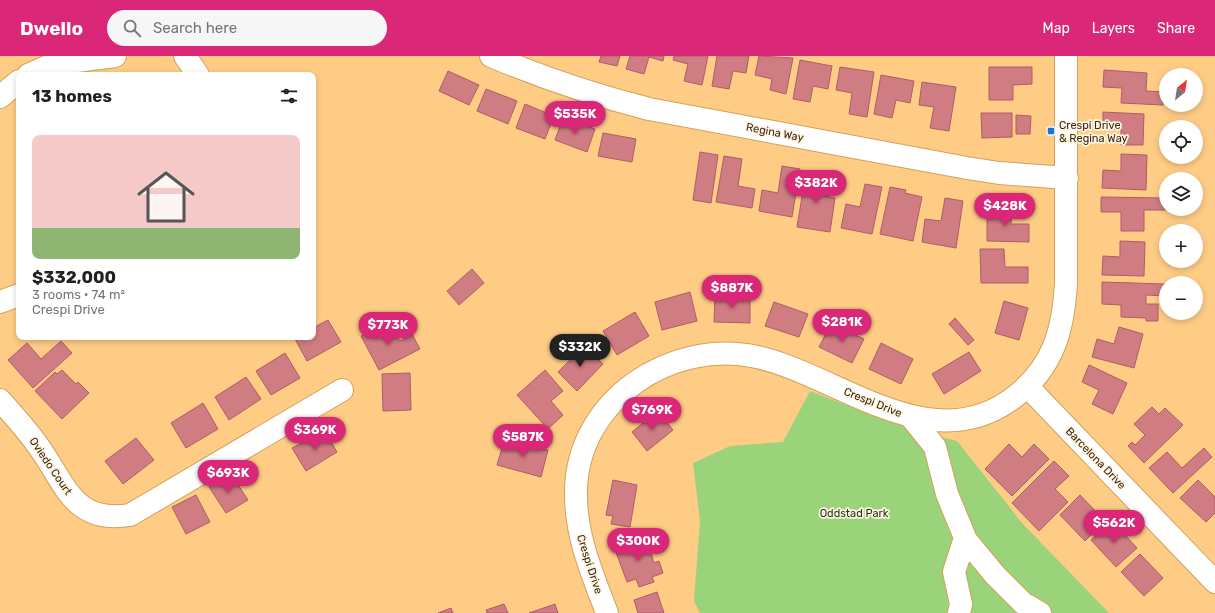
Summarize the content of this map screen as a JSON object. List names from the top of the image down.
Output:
{
  "streets": {
    "street": [
      "Regina Way",
      "Crespi Drive",
      "Barcelona Drive",
      "Oviedo Court"
    ]
  },
  "crossings": [
    ["Regina Way", "Crespi Drive"],
    ["Crespi Drive", "Barcelona Drive"]
  ],
  "parks": ["Oddstad Park"],
  "places": {
    "transit": ["Crespi Drive & Regina Way"]
  },
  "north": "top right",
  "page": {
    "header": "Dwello",
    "search": "Search here",
    "nav": ["Map", "Layers", "Share"],
    "map_buttons": ["+", "−"],
    "heading": "13 homes",
    "price": [
      "$535K",
      "$382K",
      "$428K",
      "$887K",
      "$281K",
      "$773K",
      "$332K",
      "$769K",
      "$369K",
      "$587K",
      "$693K",
      "$562K",
      "$300K"
    ],
    "list": [
      {
        "name": "$332,000",
        "note": "3 rooms · 74 m² · Crespi Drive"
      }
    ]
  }
}
